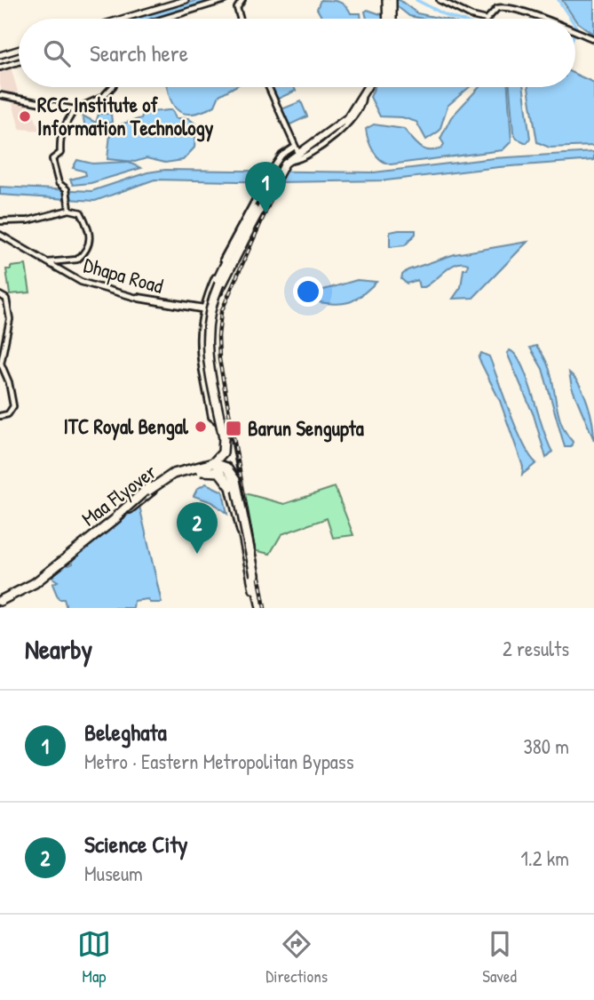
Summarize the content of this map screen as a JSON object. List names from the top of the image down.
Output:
{
  "streets": {
    "highway": ["Maa Flyover"],
    "street": ["Dhapa Road"]
  },
  "places": {
    "other": ["RCC Institute of Information Technology", "ITC Royal Bengal"],
    "transit": ["Barun Sengupta"]
  },
  "page": {
    "search": "Search here",
    "pins": ["1", "2"],
    "heading": ["Nearby", "2 results"],
    "list": [
      {
        "mark": "1",
        "name": "Beleghata",
        "note": "Metro · Eastern Metropolitan Bypass",
        "value": "380 m"
      },
      {
        "mark": "2",
        "name": "Science City",
        "note": "Museum",
        "value": "1.2 km"
      }
    ],
    "nav": ["Map", "Directions", "Saved"]
  }
}
